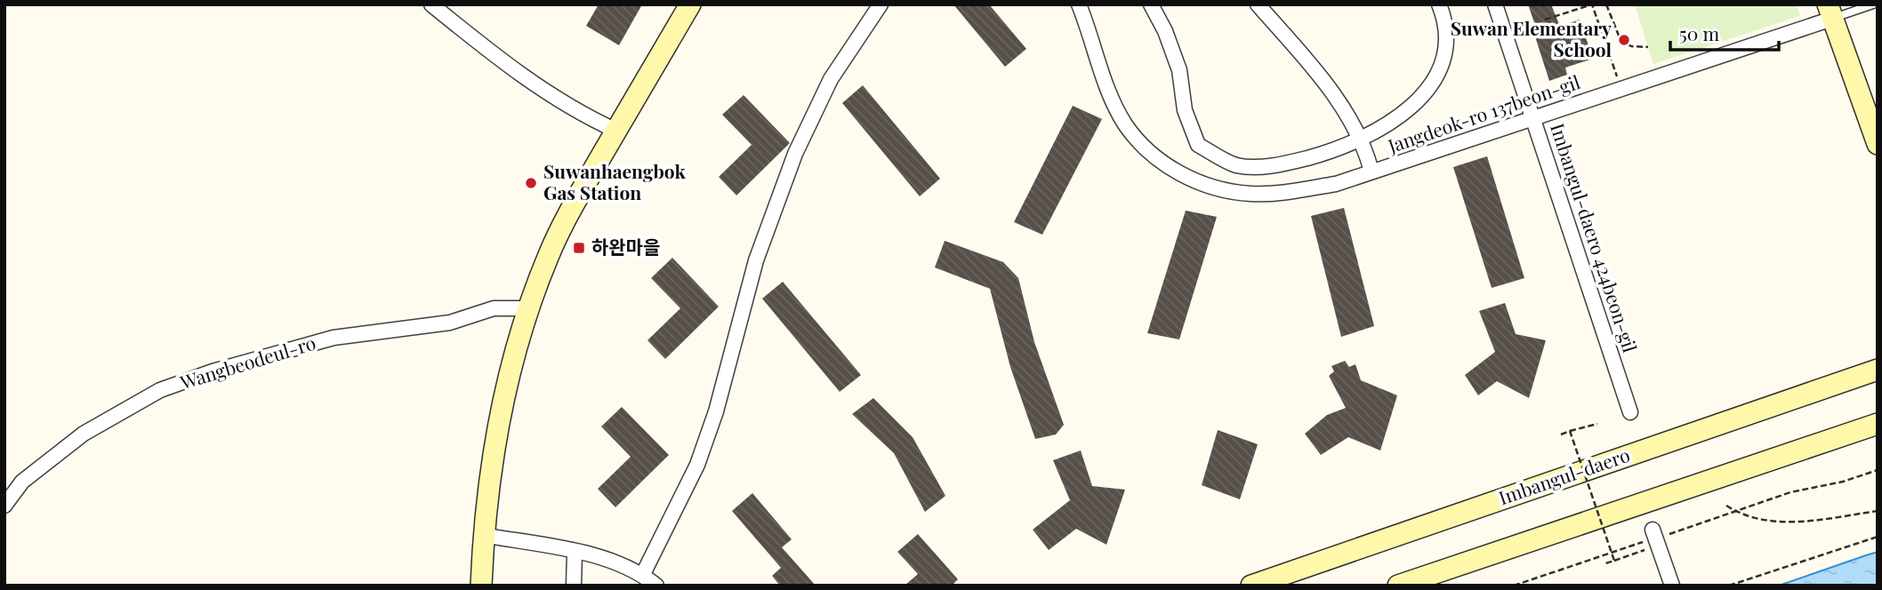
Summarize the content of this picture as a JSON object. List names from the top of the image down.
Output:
{
  "streets": {
    "main road": ["Imbangul-daero"],
    "street": ["Jangdeok-ro 137beon-gil", "Imbangul-daero 424beon-gil", "Wangbeodeul-ro"]
  },
  "crossings": [
    ["Jangdeok-ro 137beon-gil", "Imbangul-daero 424beon-gil"]
  ],
  "places": {
    "other": ["Suwan Elementary School", "Suwanhaengbok Gas Station"],
    "transit": ["하완마을"]
  },
  "scale_bar": "50 m"
}
